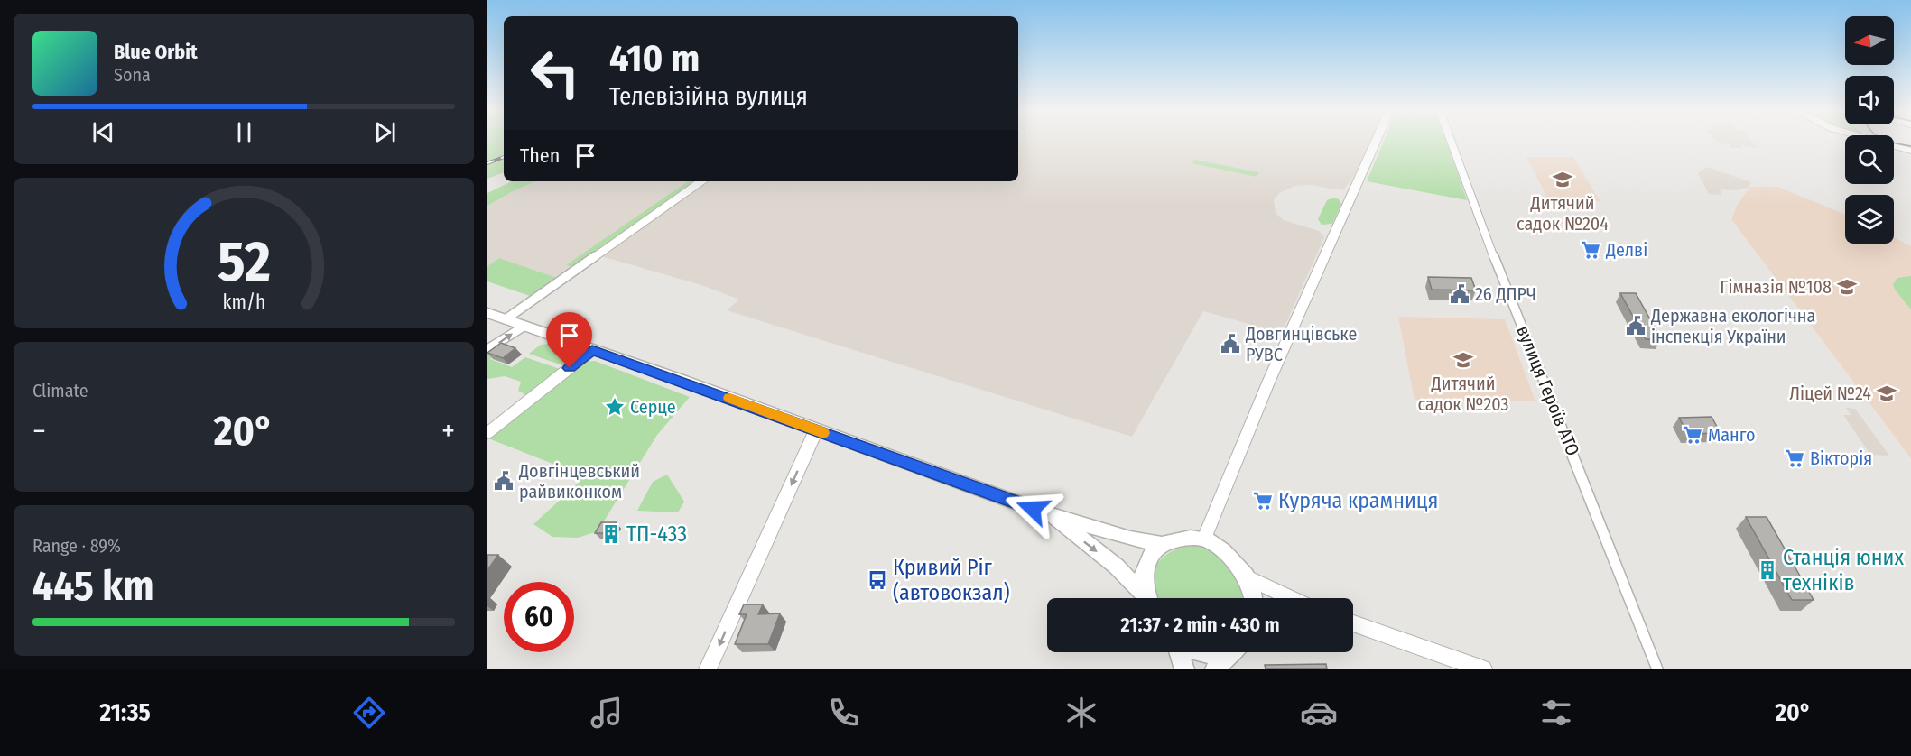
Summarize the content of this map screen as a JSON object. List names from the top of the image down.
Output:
{
  "streets": {
    "street": ["вулиця Героїв АТО"]
  },
  "places": {
    "school or university": [
      "Дитячий садок №204",
      "Гімназія №108",
      "Дитячий садок №203",
      "Ліцей №24"
    ],
    "supermarket": [
      "Делві",
      "Манго",
      "Вікторія",
      "Куряча крамниця"
    ],
    "public building": [
      "26 ДПРЧ",
      "Державна екологічна інспекція України",
      "Довгинцівське РУВС",
      "Довгінцевський райвиконком"
    ],
    "place": ["Серце"],
    "building": ["ТП-433", "Станція юних техніків"],
    "bus stop": ["Кривий Ріг (автовокзал)"]
  },
  "north": "left",
  "page": {
    "turn": ["410 m", "Телевізійна вулиця"],
    "song": ["Blue Orbit", "Sona"],
    "then": "Then",
    "tile": [
      "Climate",
      ["Range · 89%", "445 km"]
    ],
    "heat": ["−", "20°", "+"],
    "limit": "60",
    "trip": "21:37 · 2 min · 430 m",
    "tabs": ["21:35", "20°"],
    "gauge": ["52", "km/h"]
  }
}
